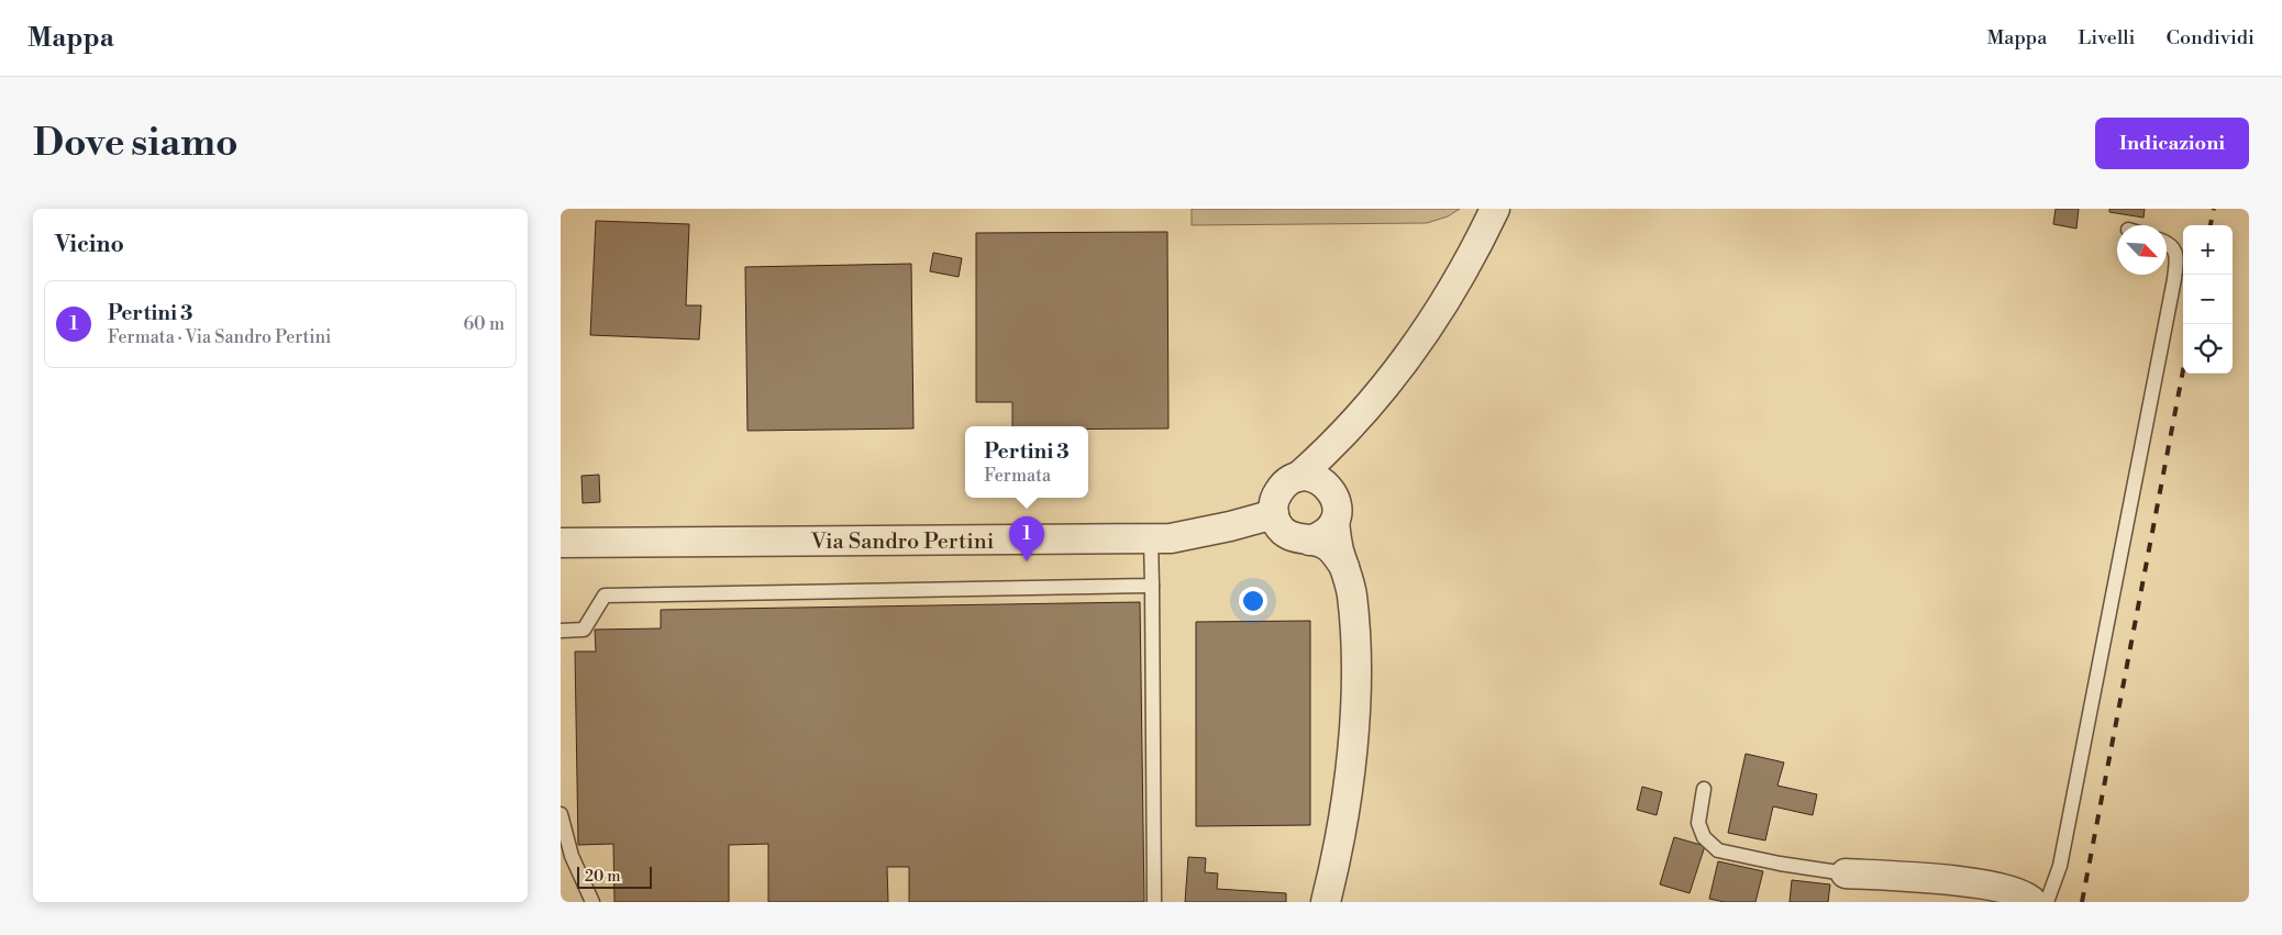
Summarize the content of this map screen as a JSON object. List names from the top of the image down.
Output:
{
  "streets": {
    "street": ["Via Sandro Pertini"]
  },
  "scale_bar": "20 m",
  "north": "bottom right",
  "page": {
    "header": "Mappa",
    "nav": ["Mappa", "Livelli", "Condividi"],
    "buttons": "Indicazioni",
    "title": "Dove siamo",
    "heading": "Vicino",
    "map_buttons": ["+", "−"],
    "list": [
      {
        "mark": "1",
        "name": "Pertini 3",
        "note": "Fermata · Via Sandro Pertini",
        "value": "60 m"
      }
    ],
    "popup": ["Pertini 3", "Fermata"],
    "pins": "1",
    "scale": "20 m"
  }
}
